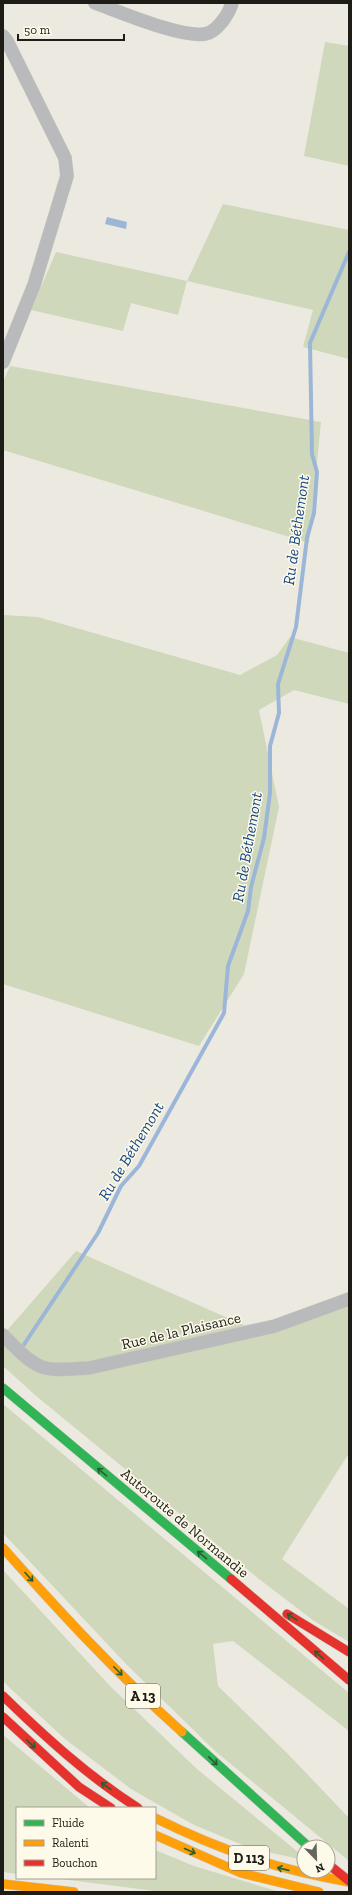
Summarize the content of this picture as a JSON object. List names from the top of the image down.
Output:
{
  "streets": {
    "main road": ["Autoroute de Normandie", "A 13", "D 113"],
    "street": ["Rue de la Plaisance"]
  },
  "water": ["Ru de Béthemont"],
  "legend": ["Fluide", "Ralenti", "Bouchon"],
  "scale_bar": "50 m",
  "north": "bottom right"
}
